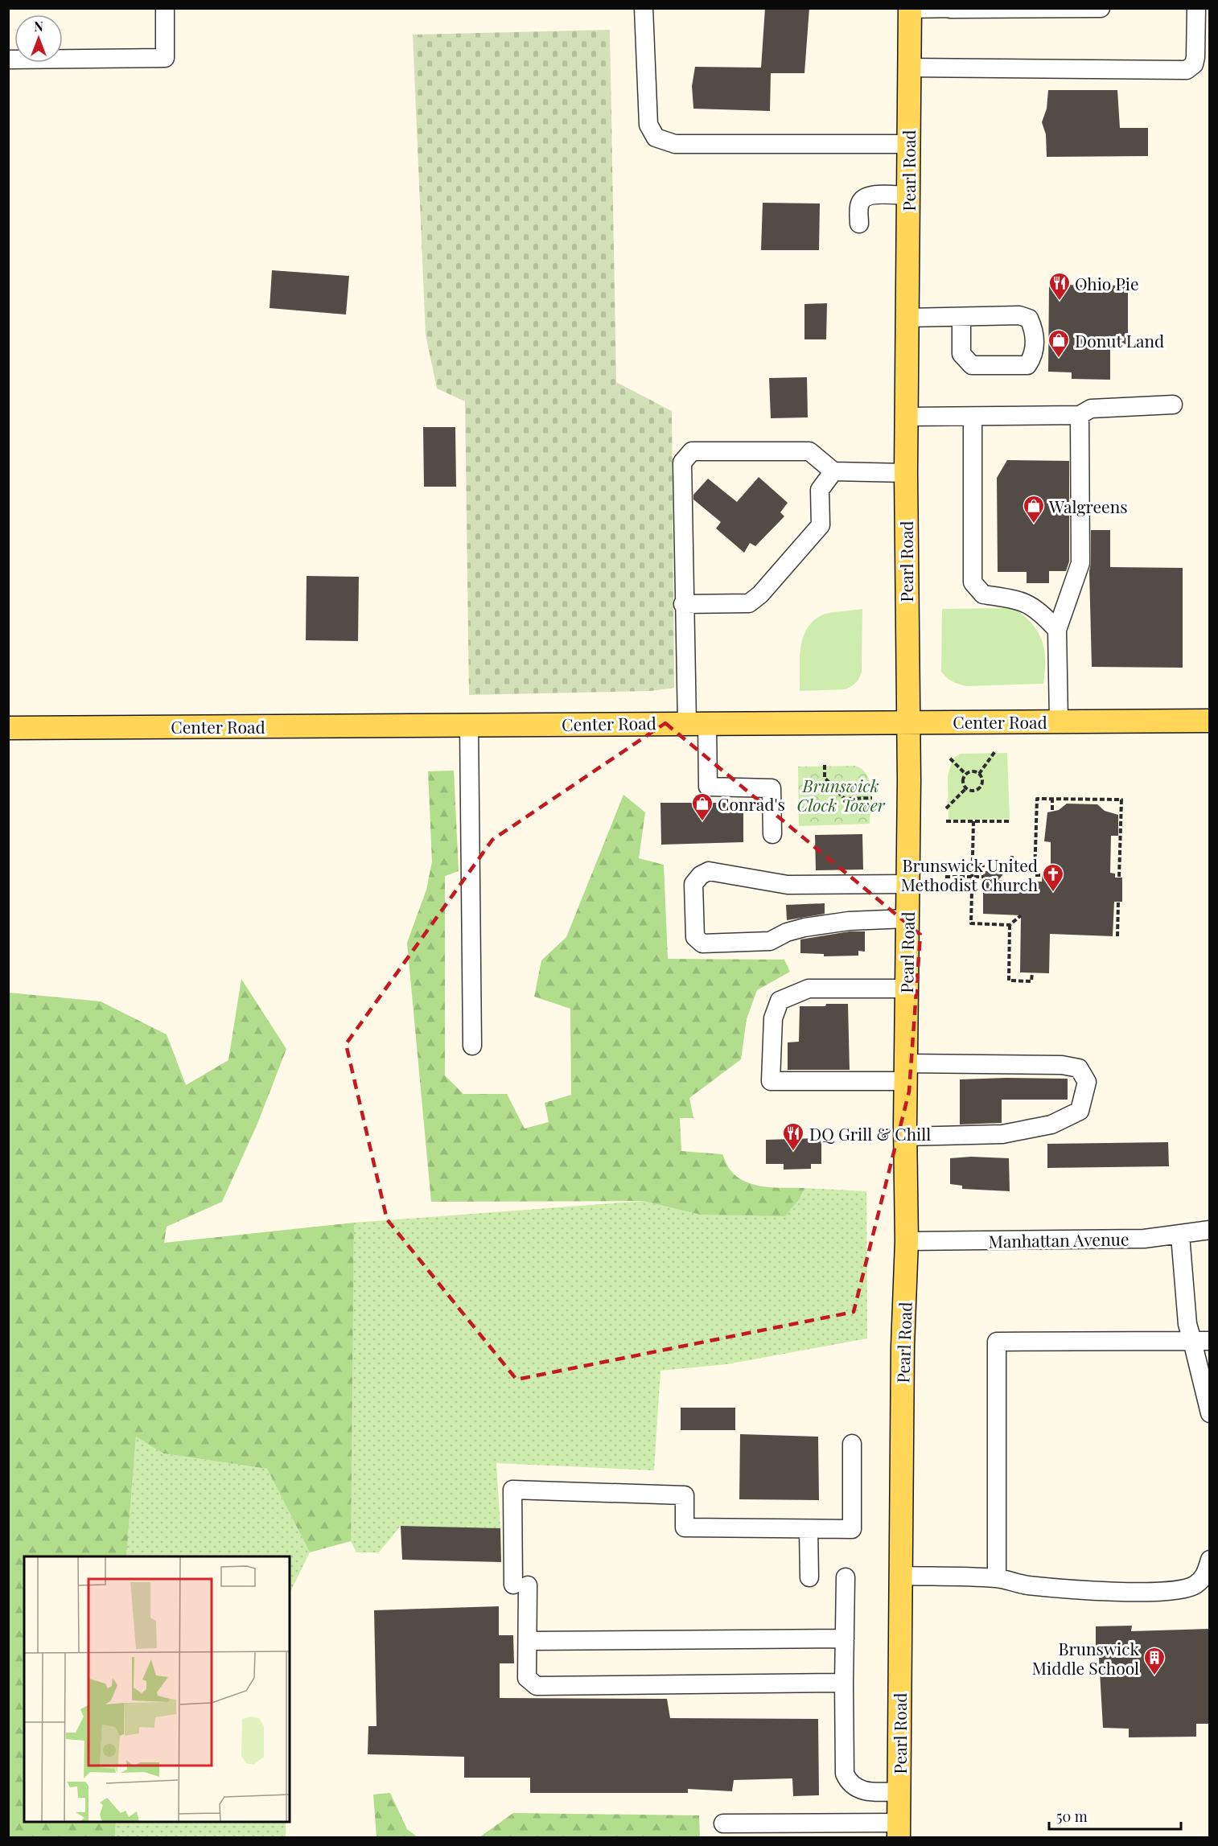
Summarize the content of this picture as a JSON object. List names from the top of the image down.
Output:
{
  "streets": {
    "main road": ["Pearl Road", "Center Road"],
    "street": ["Manhattan Avenue"]
  },
  "crossings": [
    ["Pearl Road", "Center Road"],
    ["Pearl Road", "Manhattan Avenue"]
  ],
  "parks": ["Brunswick Clock Tower"],
  "places": {
    "restaurant": ["Ohio Pie", "DQ Grill & Chill"],
    "shop": ["Donut Land", "Walgreens", "Conrad's"],
    "church": ["Brunswick United Methodist Church"],
    "building": ["Brunswick Middle School"]
  },
  "scale_bar": "50 m",
  "north": "top"
}
